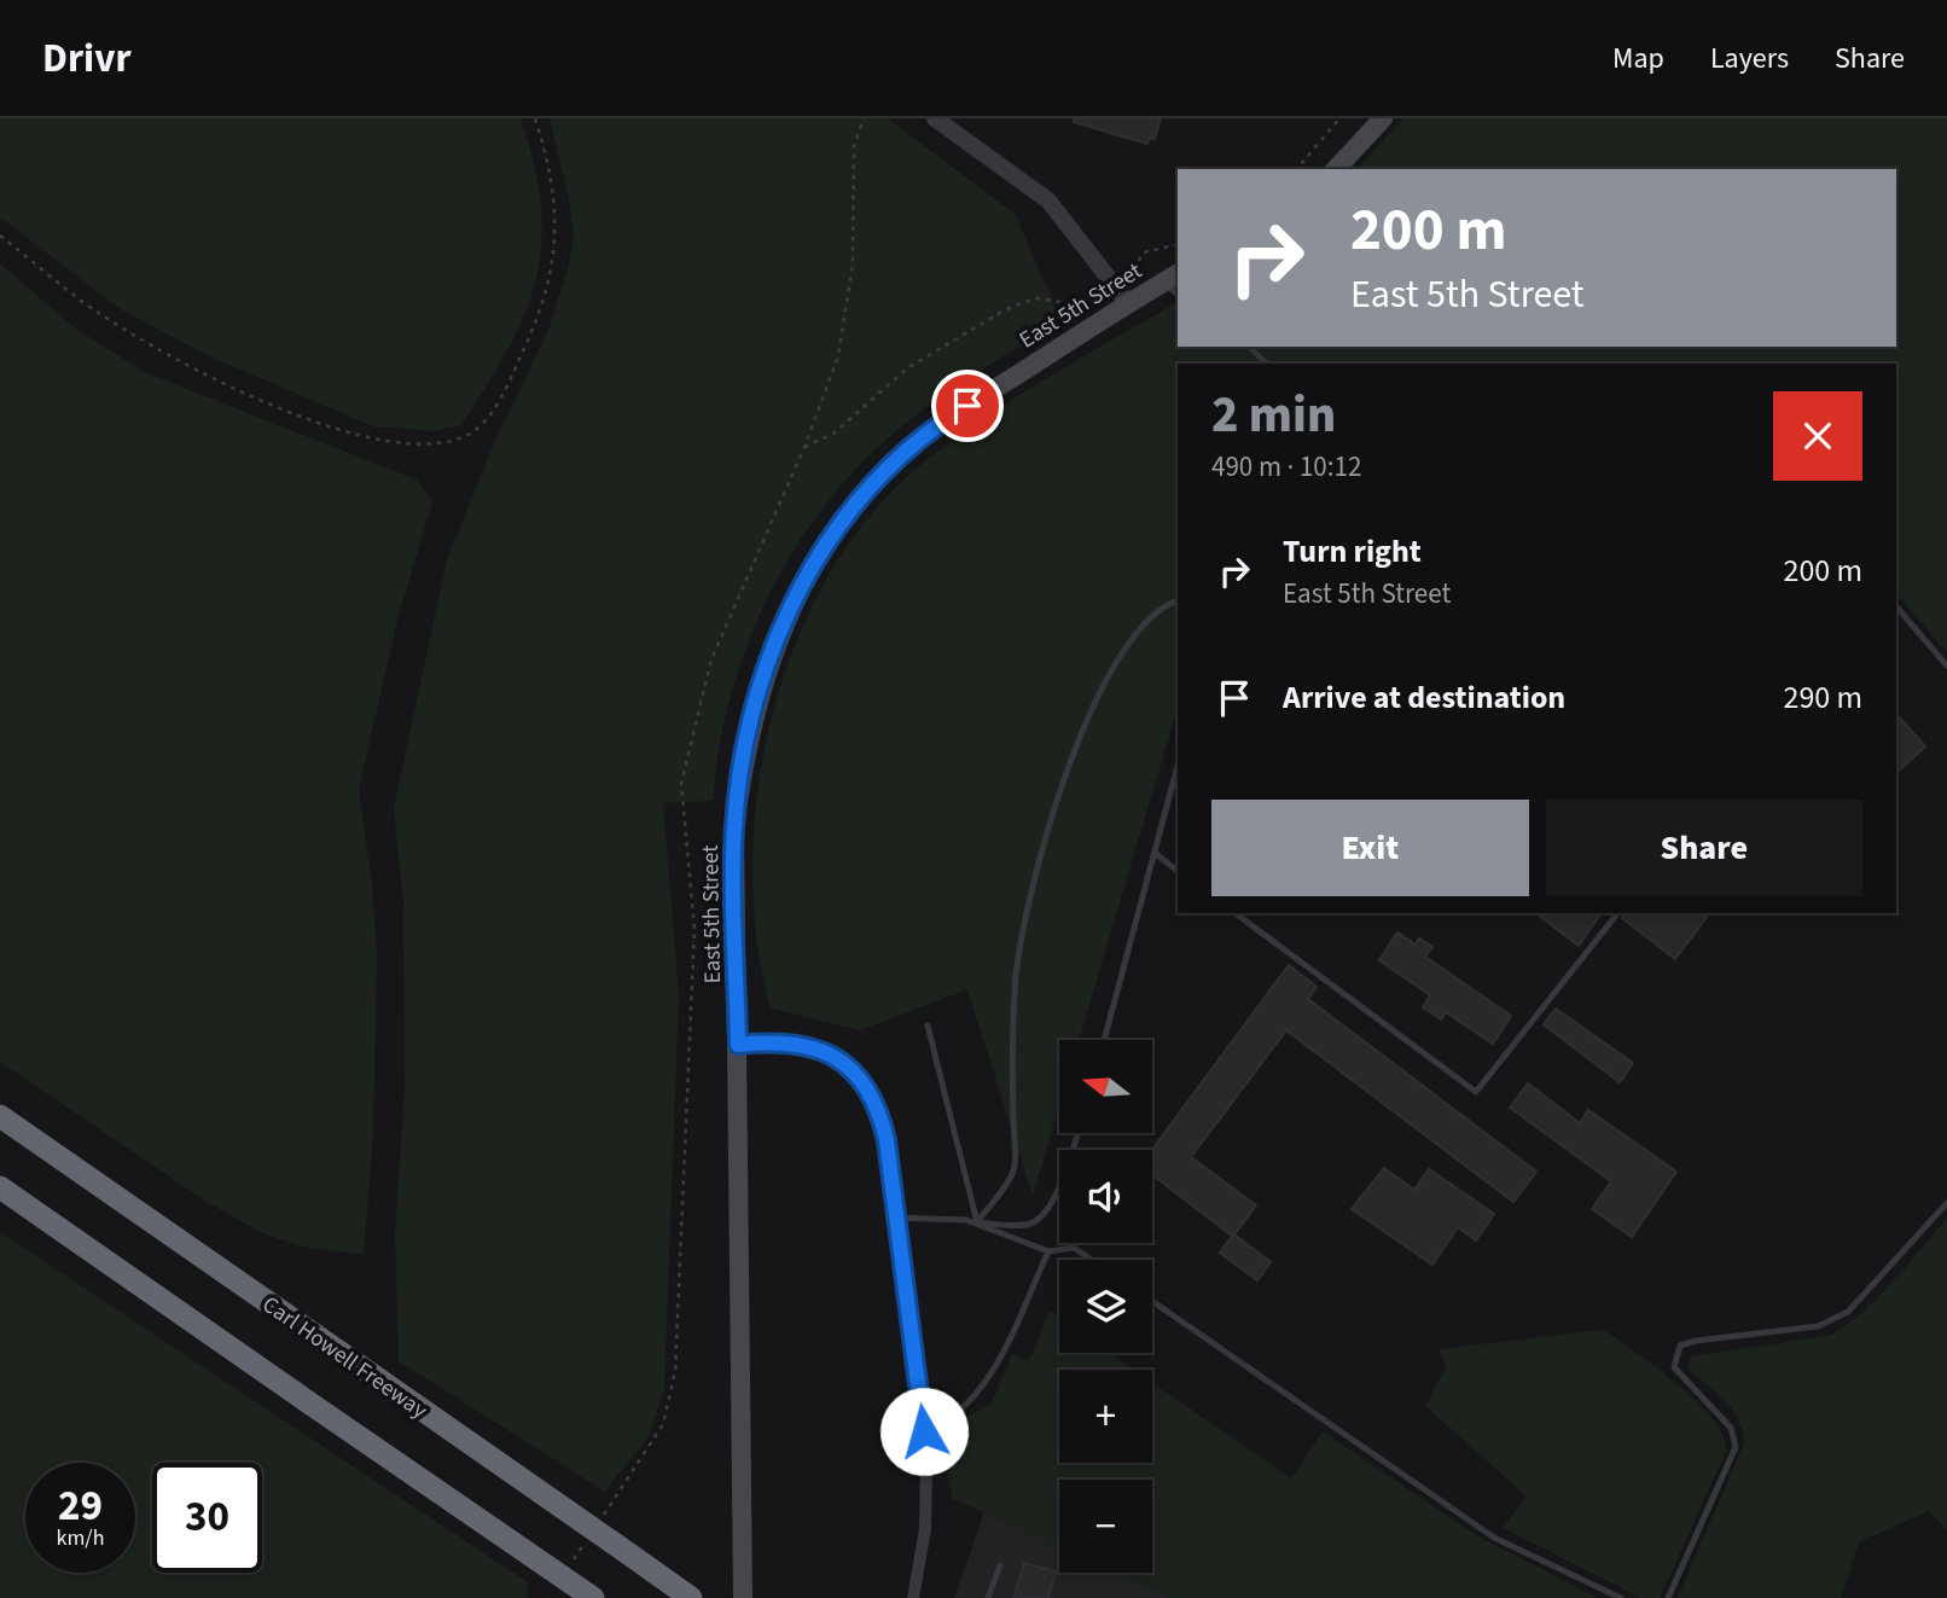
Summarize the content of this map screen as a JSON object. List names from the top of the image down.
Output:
{
  "streets": {
    "highway": ["Carl Howell Freeway"],
    "main road": ["East 5th Street"]
  },
  "north": "left",
  "page": {
    "header": "Drivr",
    "nav": ["Map", "Layers", "Share"],
    "turn": ["200 m", "East 5th Street"],
    "heading": ["2 min", "490 m · 10:12"],
    "list": [
      {
        "name": "Turn right",
        "note": "East 5th Street",
        "value": "200 m"
      },
      {
        "name": "Arrive at destination",
        "value": "290 m"
      }
    ],
    "buttons": ["Exit", "Share"],
    "map_buttons": ["+", "−"],
    "speed": "29 km/h",
    "limit": "30"
  }
}
